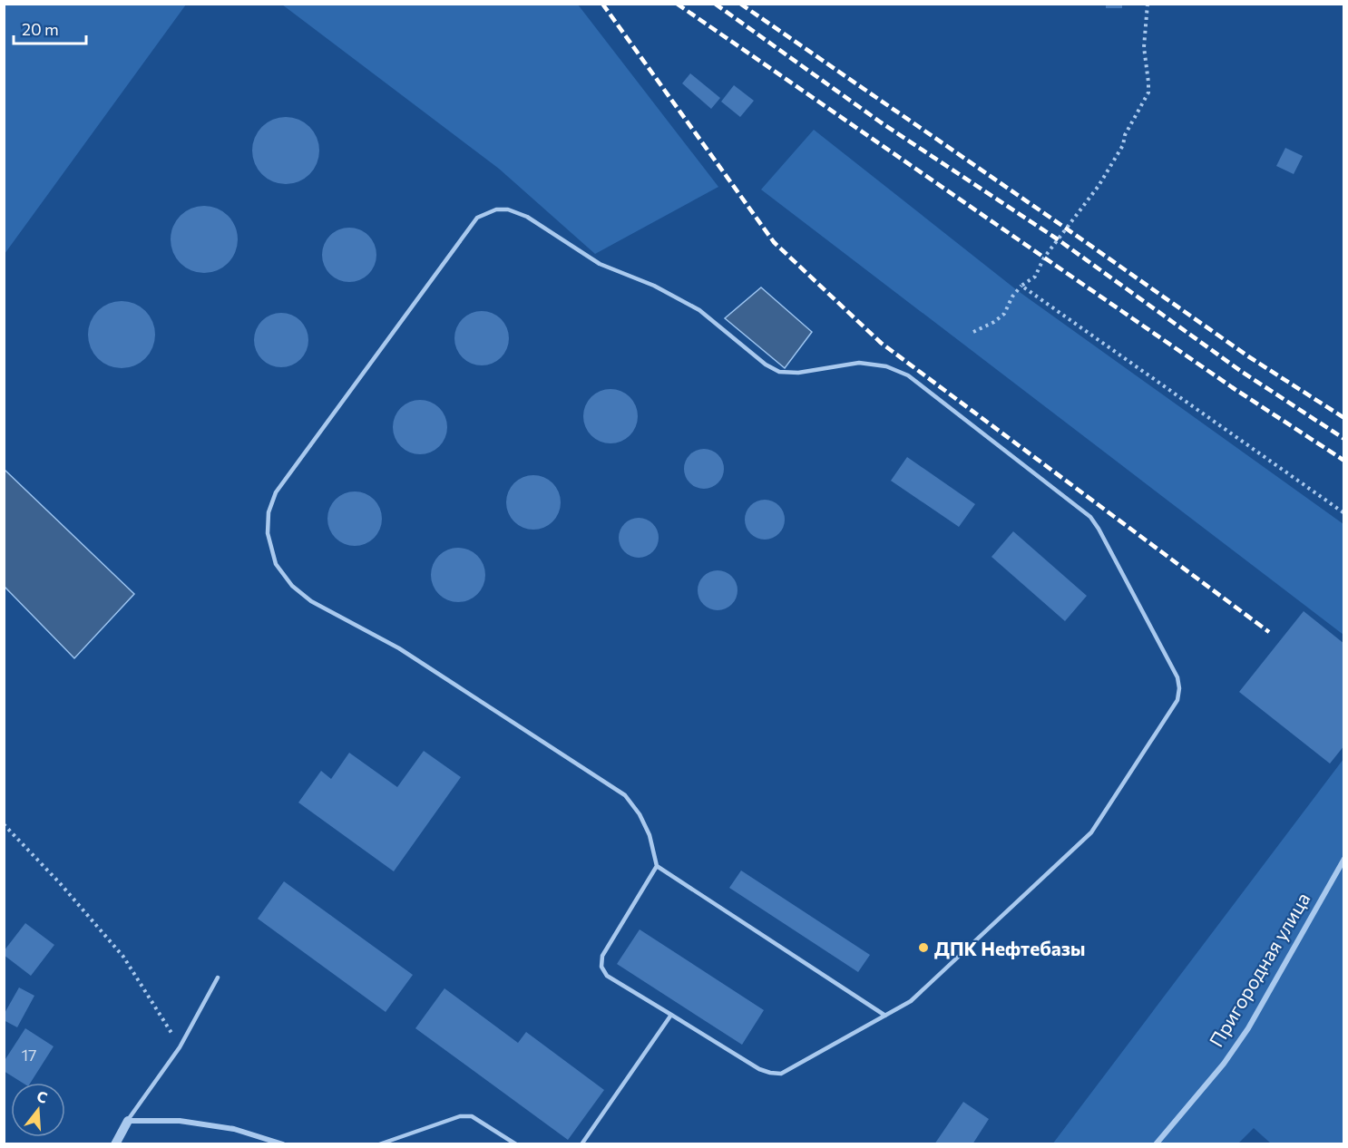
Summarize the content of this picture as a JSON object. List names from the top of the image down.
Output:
{
  "streets": {
    "street": ["Пригородная улица"]
  },
  "places": ["ДПК Нефтебазы"],
  "house_numbers": ["17"],
  "scale_bar": "20 m",
  "north": "top"
}
